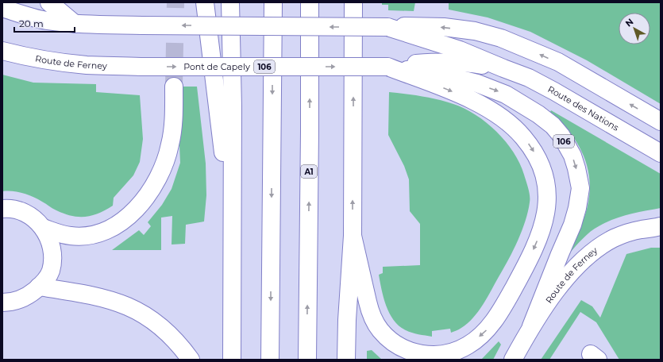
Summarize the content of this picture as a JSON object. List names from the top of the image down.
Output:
{
  "streets": {
    "main road": [
      "Route de Ferney",
      "Pont de Capely",
      "106",
      "Route des Nations",
      "A1"
    ]
  },
  "crossings": [
    ["Route de Ferney", "Pont de Capely"],
    ["Route de Ferney", "106"],
    ["Pont de Capely", "106"],
    ["Pont de Capely", "Route des Nations"],
    ["106", "Route des Nations"]
  ],
  "scale_bar": "20 m",
  "north": "top left"
}
